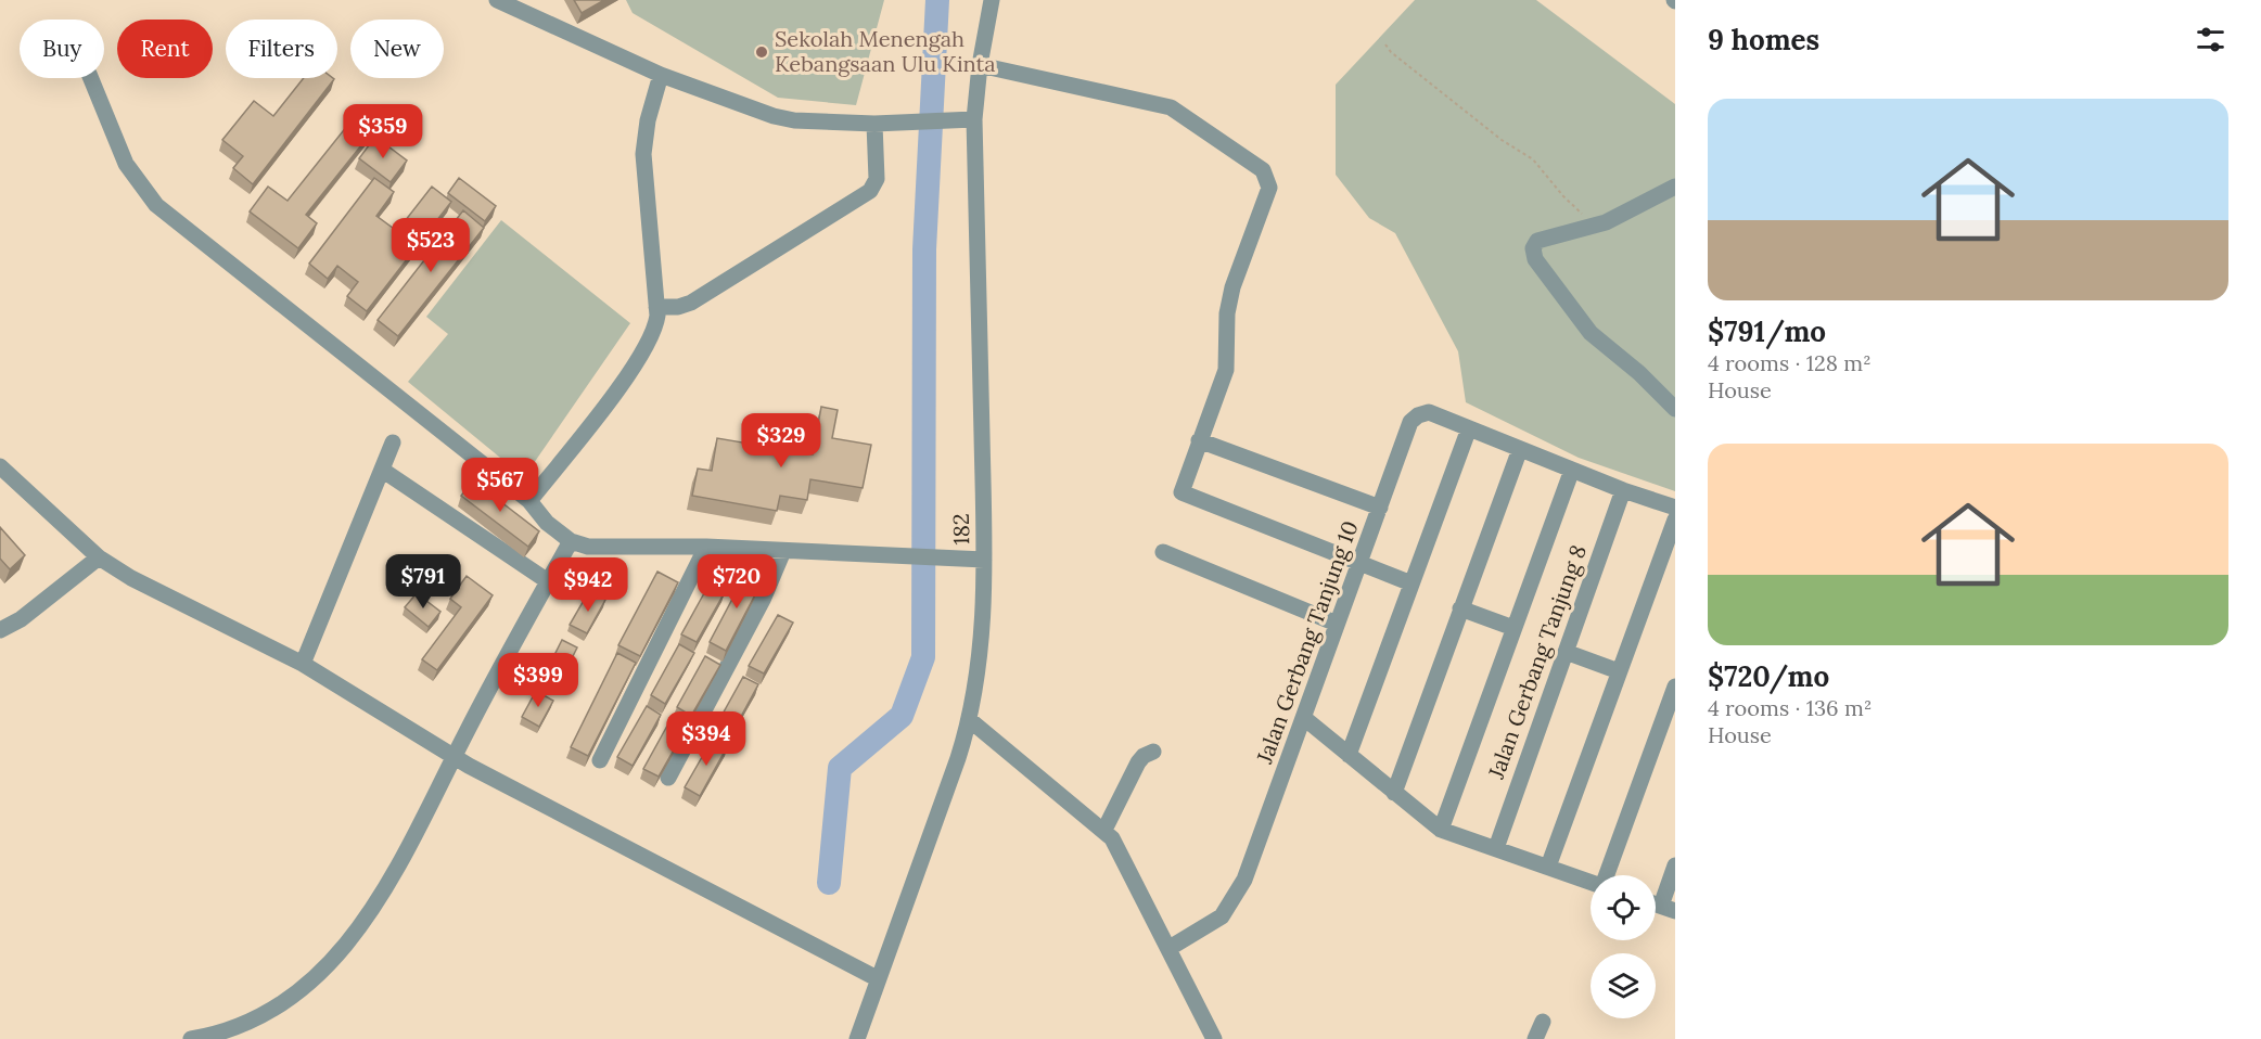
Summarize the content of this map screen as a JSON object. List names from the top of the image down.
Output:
{
  "streets": {
    "street": ["182", "Jalan Gerbang Tanjung 10", "Jalan Gerbang Tanjung 8"]
  },
  "places": ["Sekolah Menengah Kebangsaan Ulu Kinta"],
  "page": {
    "heading": "9 homes",
    "chip": [
      "Buy",
      "Rent",
      "Filters",
      "New"
    ],
    "list": [
      {
        "name": "$791/mo",
        "note": "4 rooms · 128 m² · House"
      },
      {
        "name": "$720/mo",
        "note": "4 rooms · 136 m² · House"
      }
    ],
    "price": [
      "$359",
      "$523",
      "$329",
      "$567",
      "$791",
      "$720",
      "$942",
      "$399",
      "$394"
    ]
  }
}
